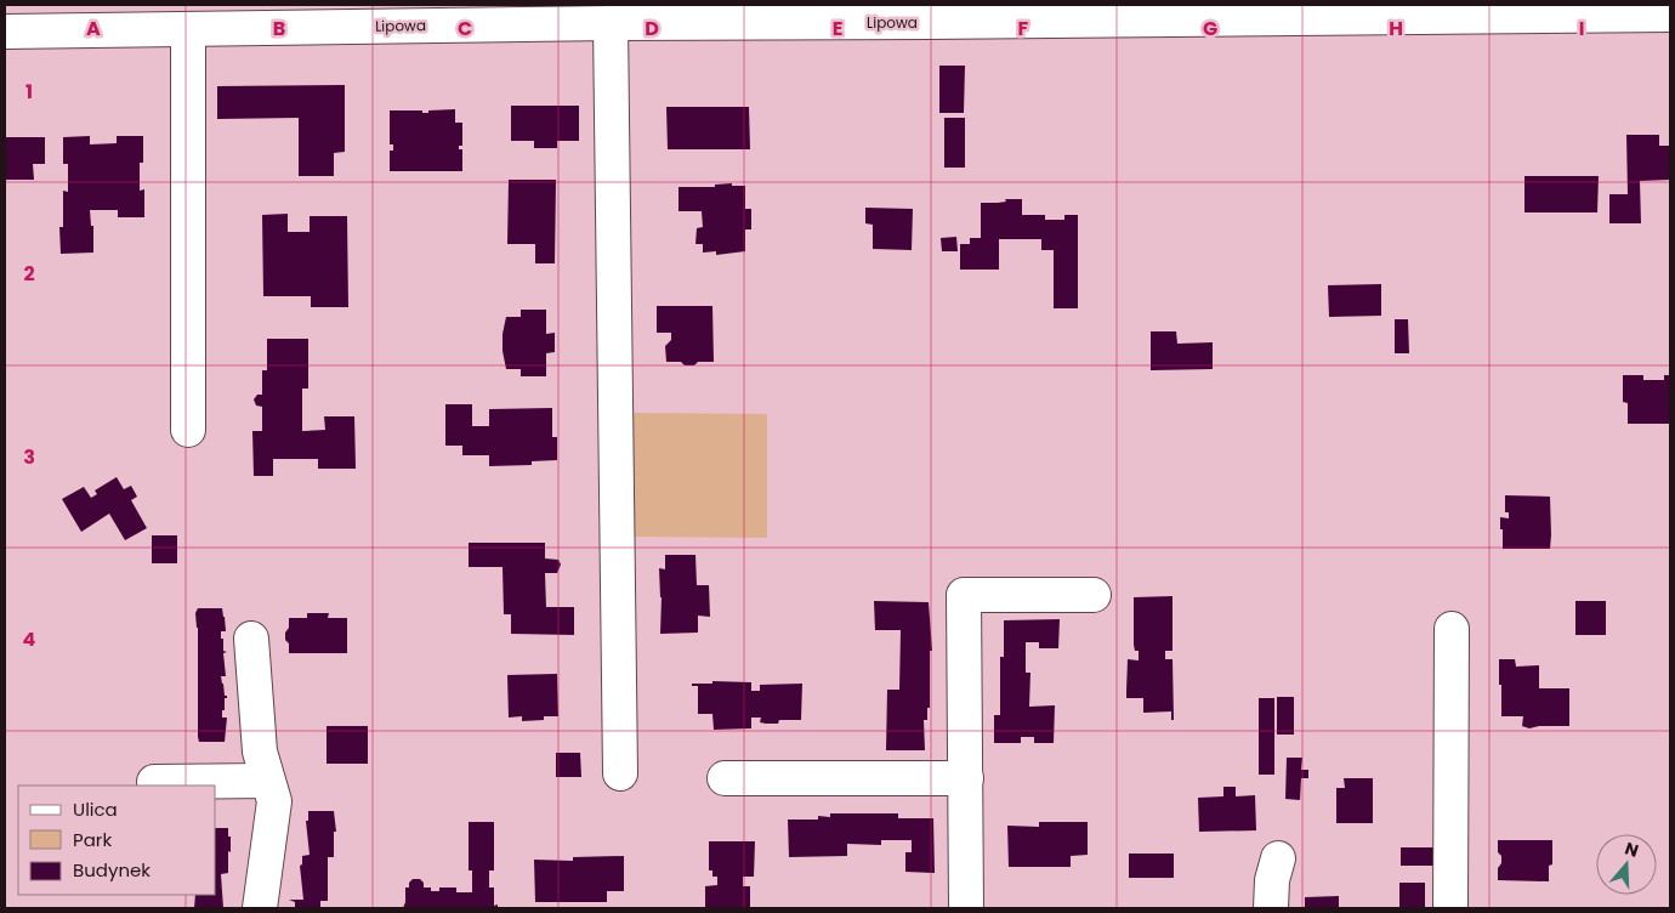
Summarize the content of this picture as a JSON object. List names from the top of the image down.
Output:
{
  "streets": {
    "street": ["Lipowa"]
  },
  "legend": ["Ulica", "Park", "Budynek"],
  "north": "top",
  "grid": {
    "columns": [
      "A",
      "B",
      "C",
      "D",
      "E",
      "F",
      "G",
      "H",
      "I"
    ],
    "rows": [
      "1",
      "2",
      "3",
      "4"
    ]
  }
}
